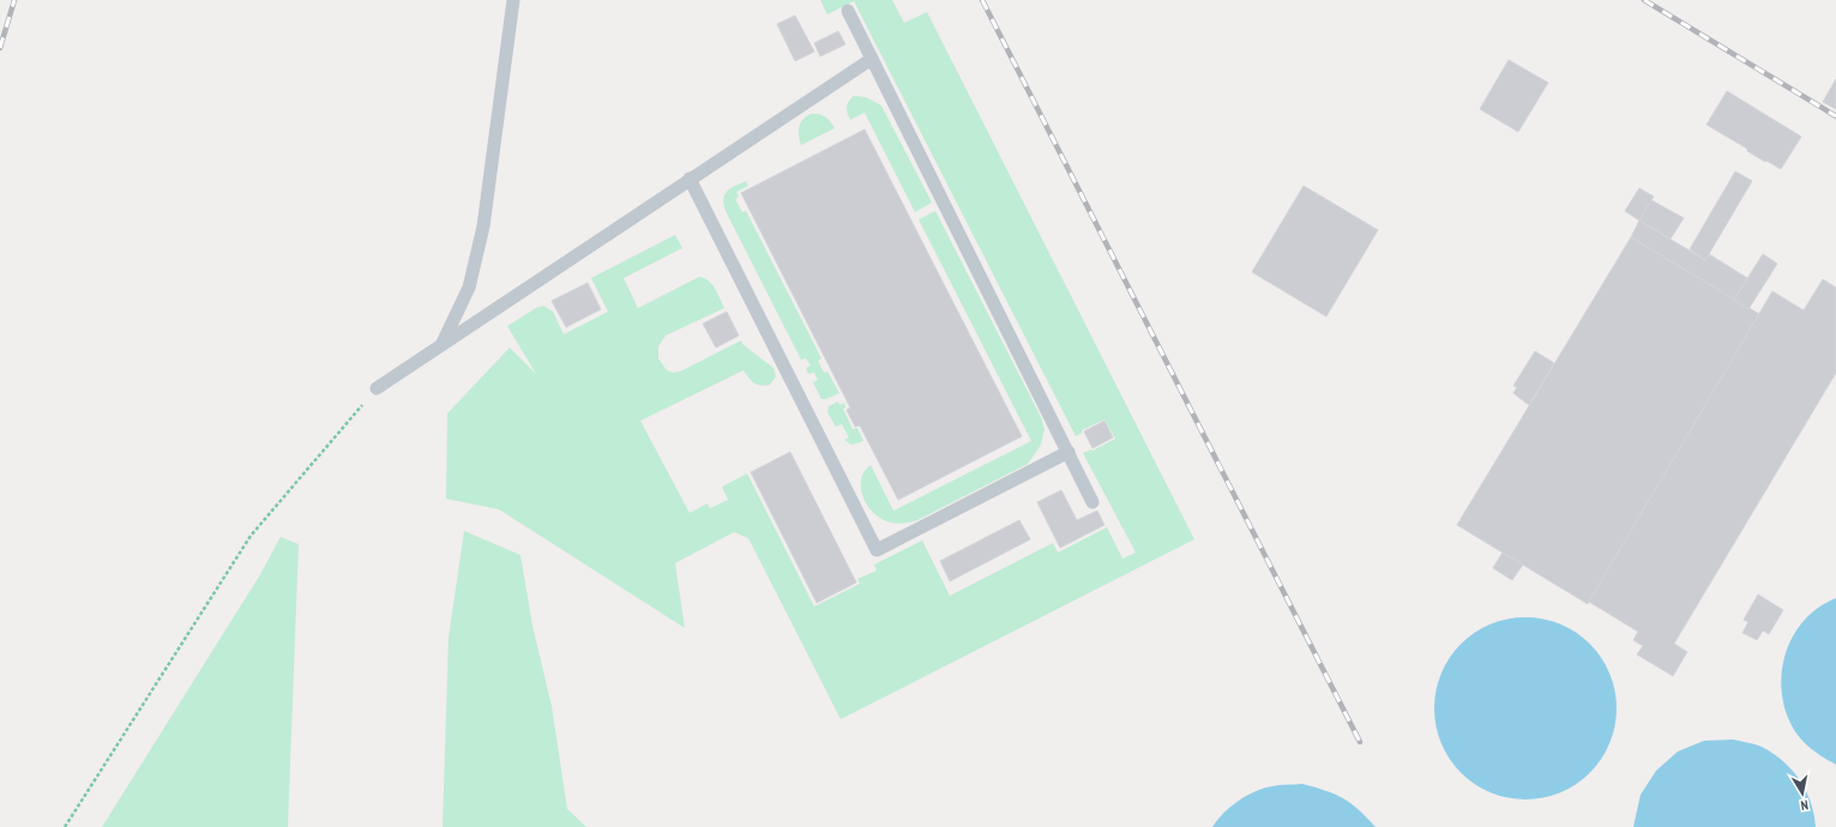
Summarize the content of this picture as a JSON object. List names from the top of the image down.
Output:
{
  "north": "bottom"
}
